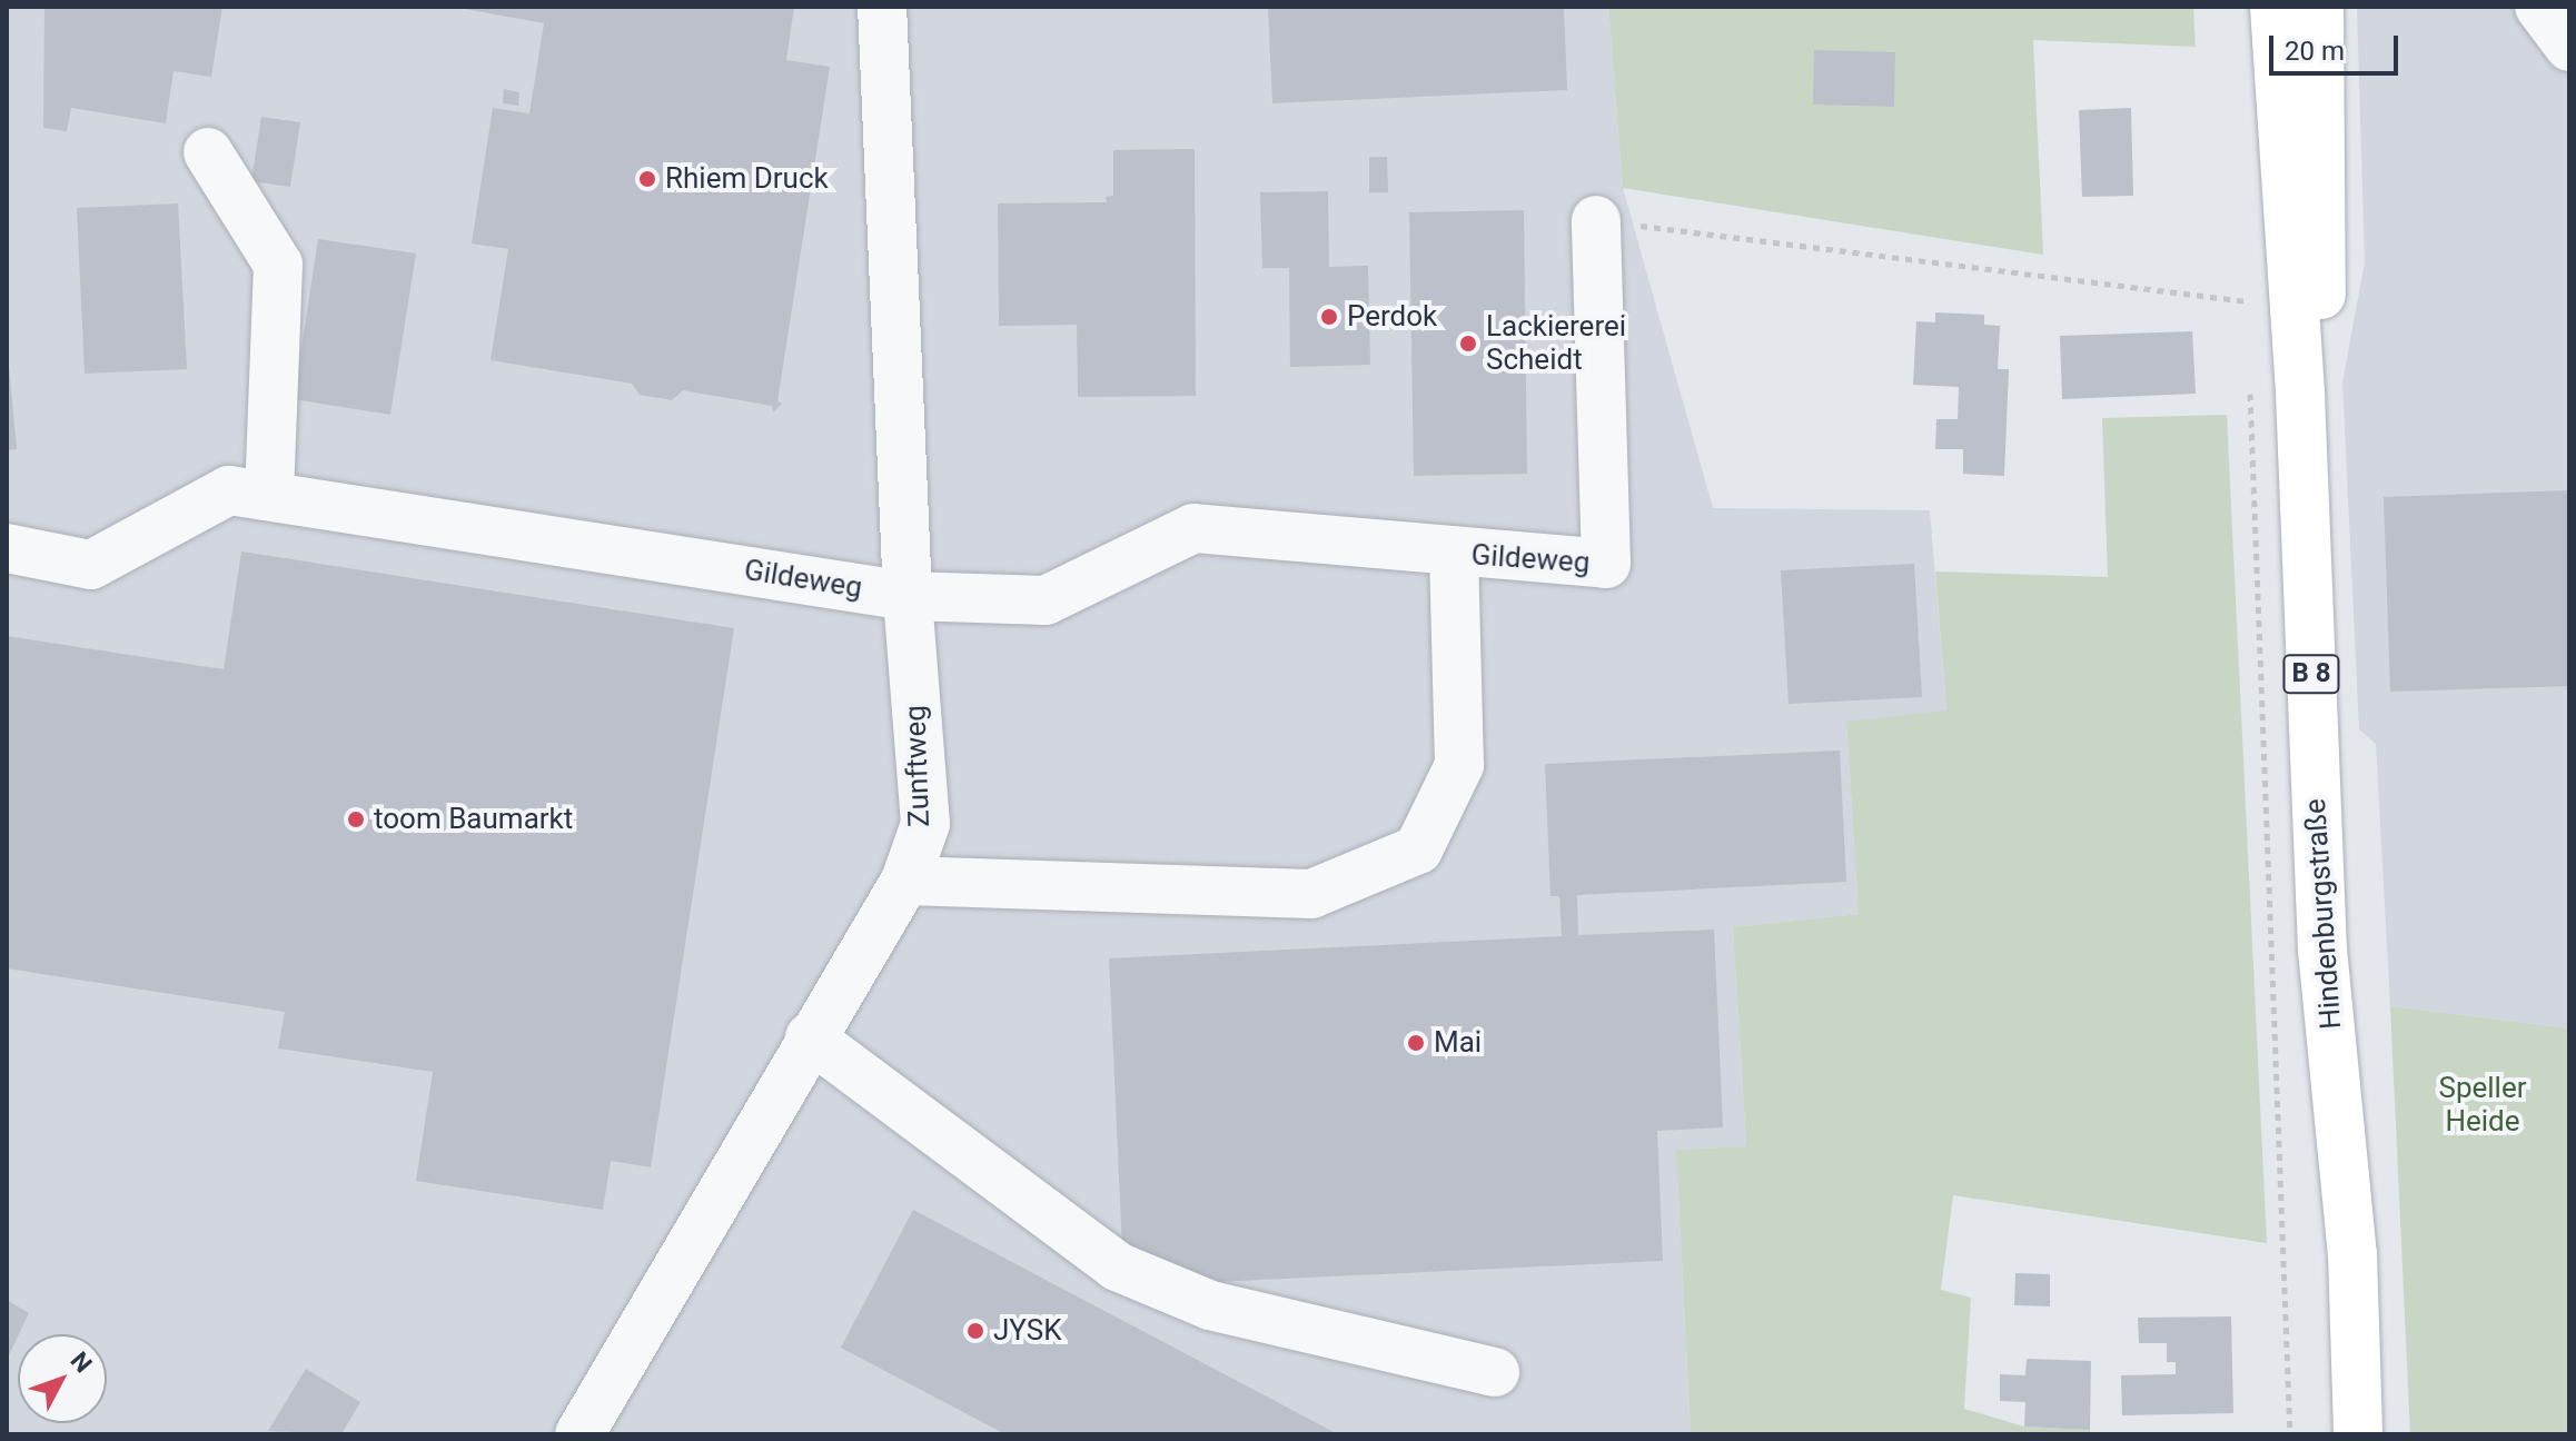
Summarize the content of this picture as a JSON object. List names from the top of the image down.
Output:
{
  "streets": {
    "main road": ["B 8", "Hindenburgstraße"],
    "street": ["Gildeweg", "Zunftweg"]
  },
  "crossings": [
    ["Gildeweg", "Zunftweg"]
  ],
  "parks": ["Speller Heide"],
  "places": [
    "Rhiem Druck",
    "Perdok",
    "Lackiererei Scheidt",
    "toom Baumarkt",
    "Mai",
    "JYSK"
  ],
  "scale_bar": "20 m",
  "north": "top right"
}
